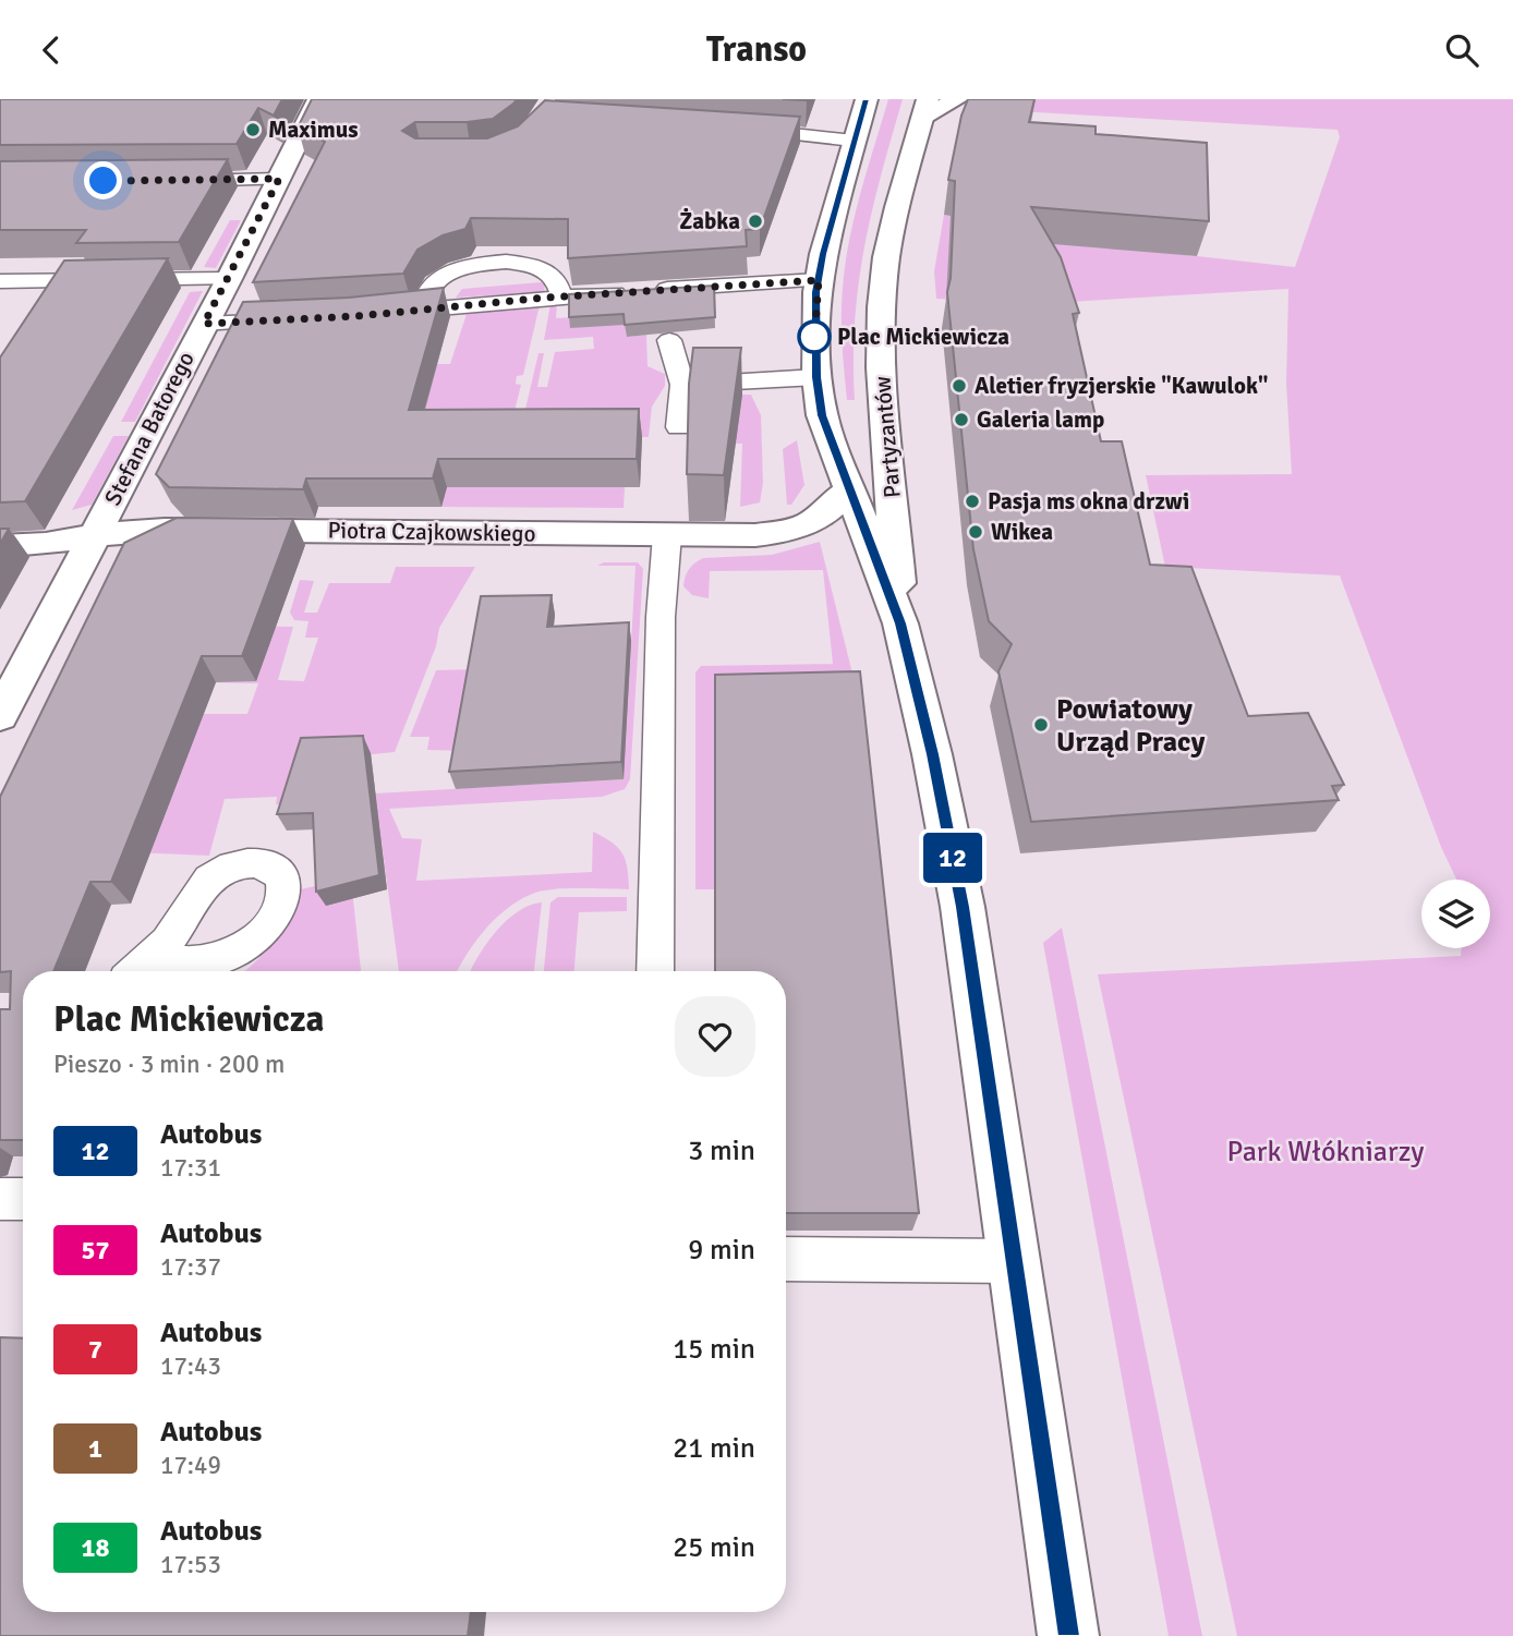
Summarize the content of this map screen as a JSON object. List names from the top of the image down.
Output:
{
  "streets": {
    "main road": ["Stefana Batorego", "Partyzantów", "Piotra Czajkowskiego"]
  },
  "crossings": [
    ["Stefana Batorego", "Piotra Czajkowskiego"],
    ["Partyzantów", "Piotra Czajkowskiego"]
  ],
  "parks": ["Park Włókniarzy"],
  "places": [
    "Maximus",
    "Żabka",
    "Plac Mickiewicza",
    "Aletier fryzjerskie \"Kawulok\"",
    "Galeria lamp",
    "Pasja ms okna drzwi",
    "Wikea",
    "Powiatowy Urząd Pracy"
  ],
  "lines": ["bus line 12"],
  "page": {
    "header": "Transo",
    "on_map": "12",
    "heading": ["Plac Mickiewicza", "Pieszo · 3 min · 200 m"],
    "list": [
      {
        "mark": "12",
        "name": "Autobus",
        "note": "17:31",
        "value": "3 min"
      },
      {
        "mark": "57",
        "name": "Autobus",
        "note": "17:37",
        "value": "9 min"
      },
      {
        "mark": "7",
        "name": "Autobus",
        "note": "17:43",
        "value": "15 min"
      },
      {
        "mark": "1",
        "name": "Autobus",
        "note": "17:49",
        "value": "21 min"
      },
      {
        "mark": "18",
        "name": "Autobus",
        "note": "17:53",
        "value": "25 min"
      }
    ]
  }
}
